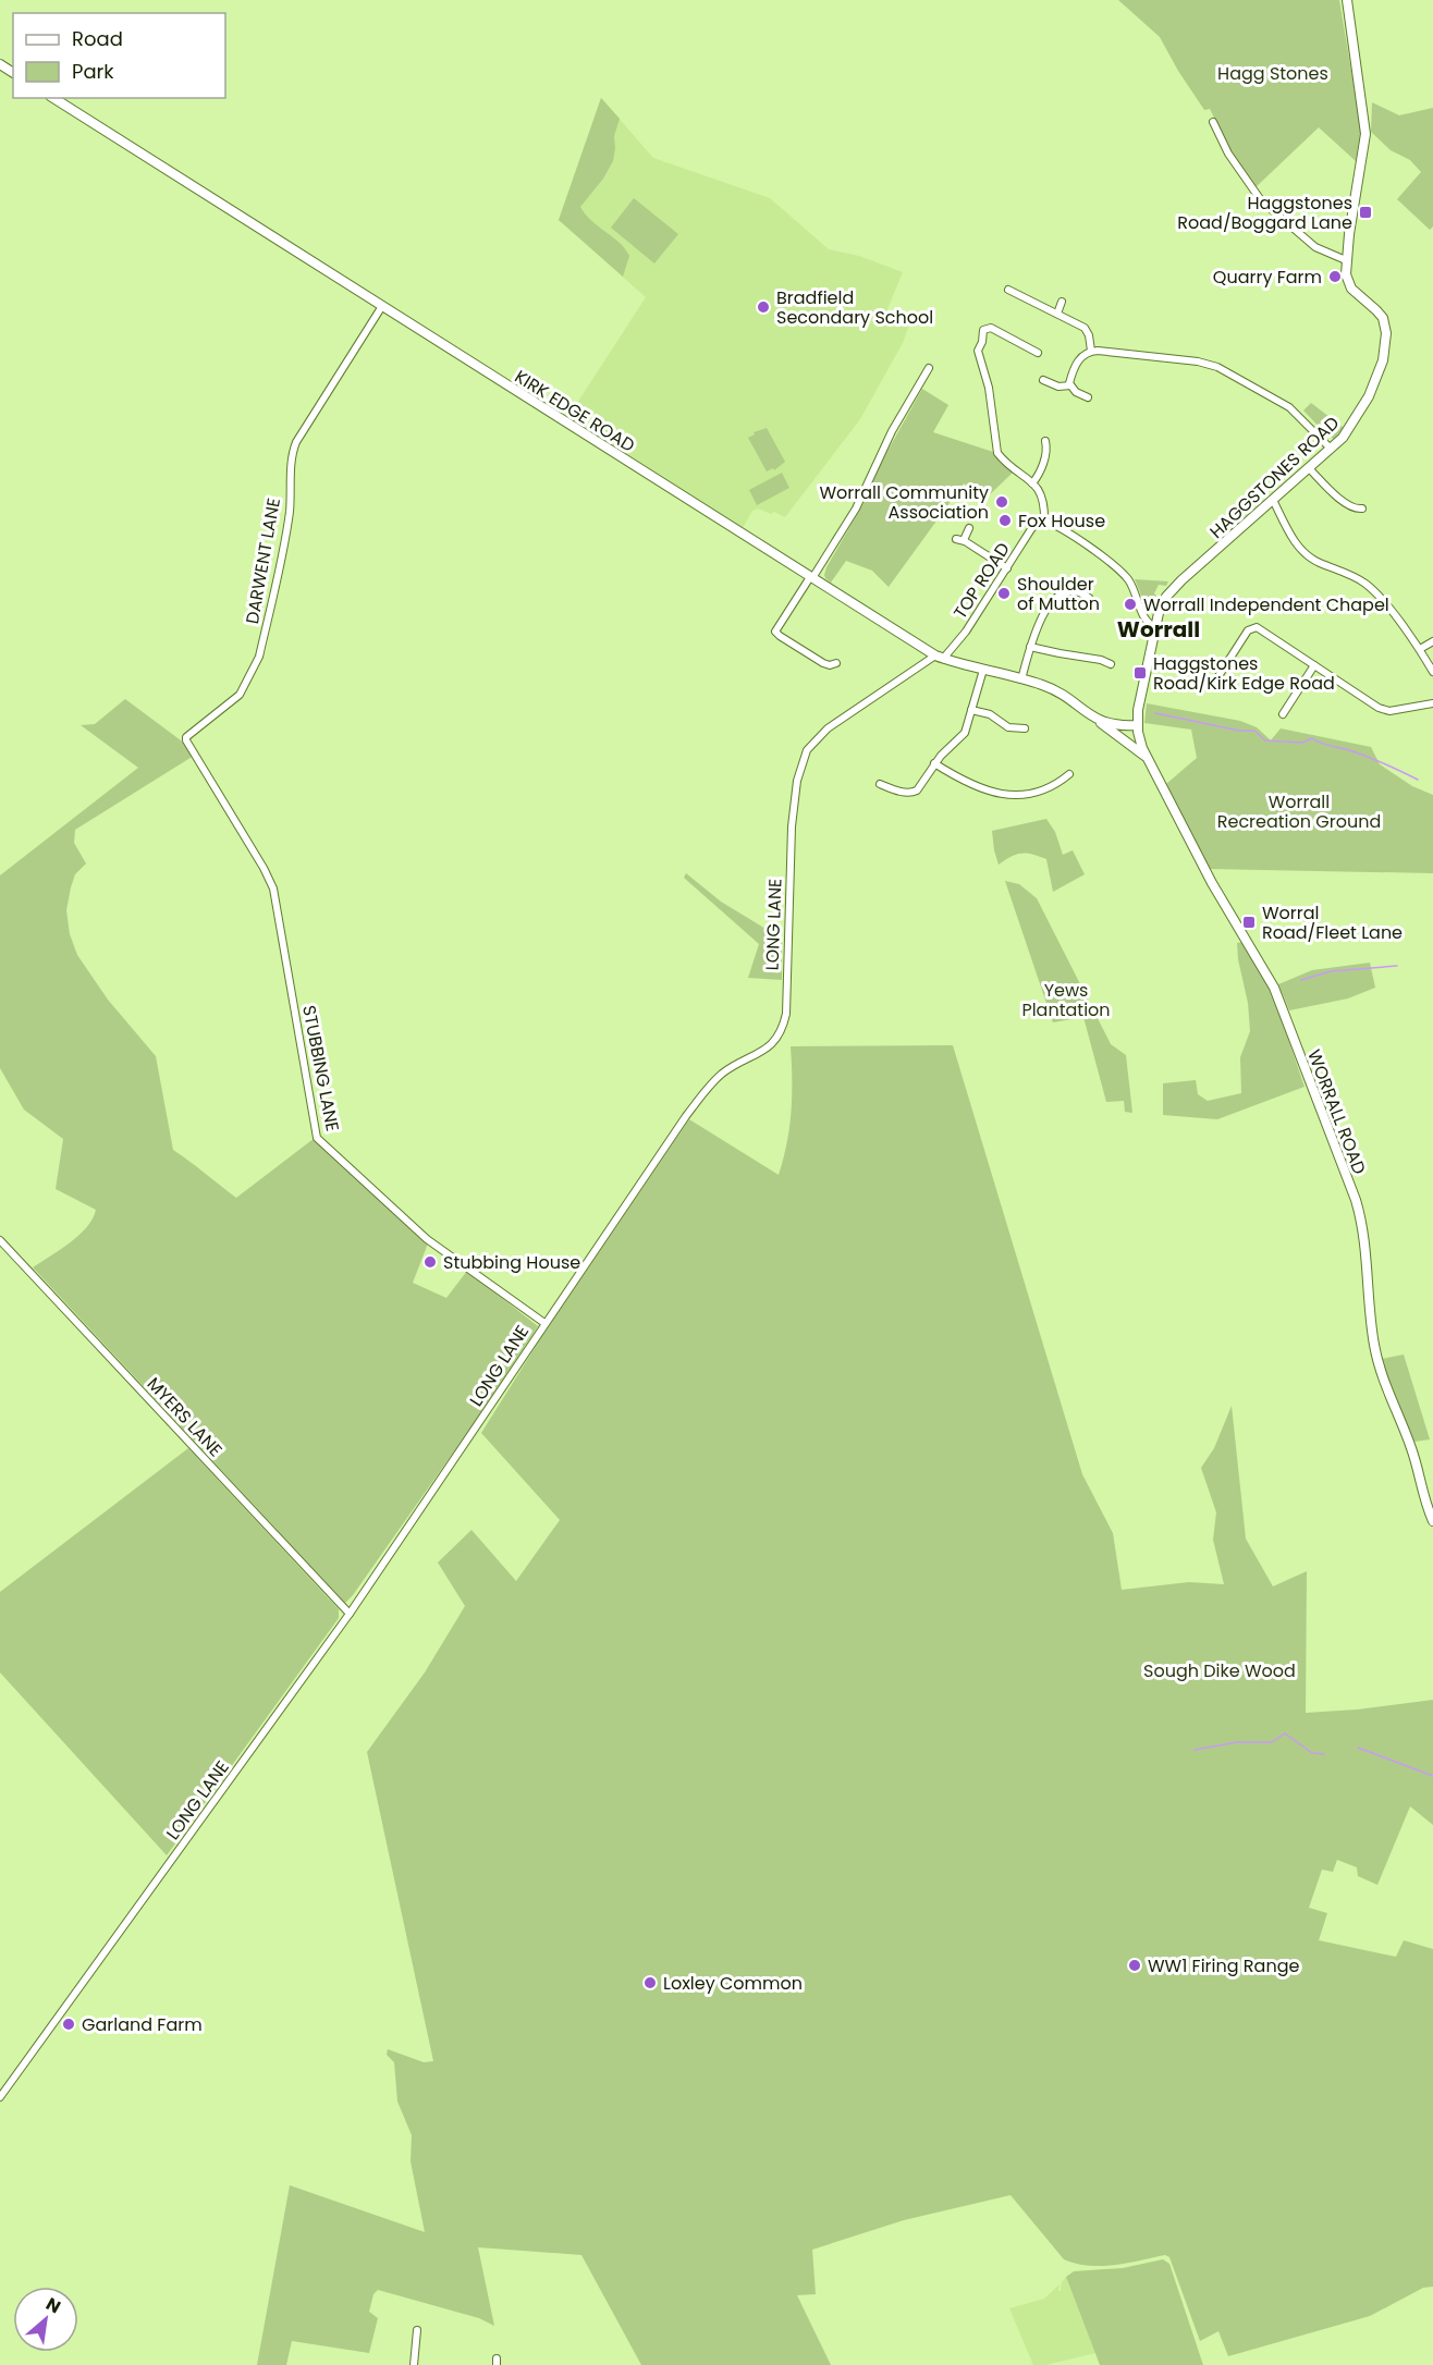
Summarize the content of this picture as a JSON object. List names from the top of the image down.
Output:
{
  "streets": {
    "street": [
      "KIRK EDGE ROAD",
      "HAGGSTONES ROAD",
      "DARWENT LANE",
      "TOP ROAD",
      "LONG LANE",
      "STUBBING LANE",
      "WORRALL ROAD",
      "MYERS LANE"
    ]
  },
  "crossings": [
    ["KIRK EDGE ROAD", "HAGGSTONES ROAD"],
    ["KIRK EDGE ROAD", "DARWENT LANE"],
    ["KIRK EDGE ROAD", "TOP ROAD"],
    ["KIRK EDGE ROAD", "LONG LANE"],
    ["KIRK EDGE ROAD", "WORRALL ROAD"],
    ["HAGGSTONES ROAD", "WORRALL ROAD"],
    ["DARWENT LANE", "STUBBING LANE"],
    ["TOP ROAD", "LONG LANE"],
    ["LONG LANE", "STUBBING LANE"],
    ["LONG LANE", "MYERS LANE"]
  ],
  "districts": ["Worrall"],
  "parks": [
    "Hagg Stones",
    "Worrall Recreation Ground",
    "Yews Plantation",
    "Sough Dike Wood"
  ],
  "places": {
    "transit": ["Haggstones Road/Boggard Lane", "Haggstones Road/Kirk Edge Road", "Worral Road/Fleet Lane"],
    "other": [
      "Quarry Farm",
      "Bradfield Secondary School",
      "Worrall Community Association",
      "Fox House",
      "Shoulder of Mutton",
      "Worrall Independent Chapel",
      "Stubbing House",
      "WW1 Firing Range",
      "Loxley Common",
      "Garland Farm"
    ]
  },
  "legend": ["Road", "Park"],
  "north": "top right"
}
